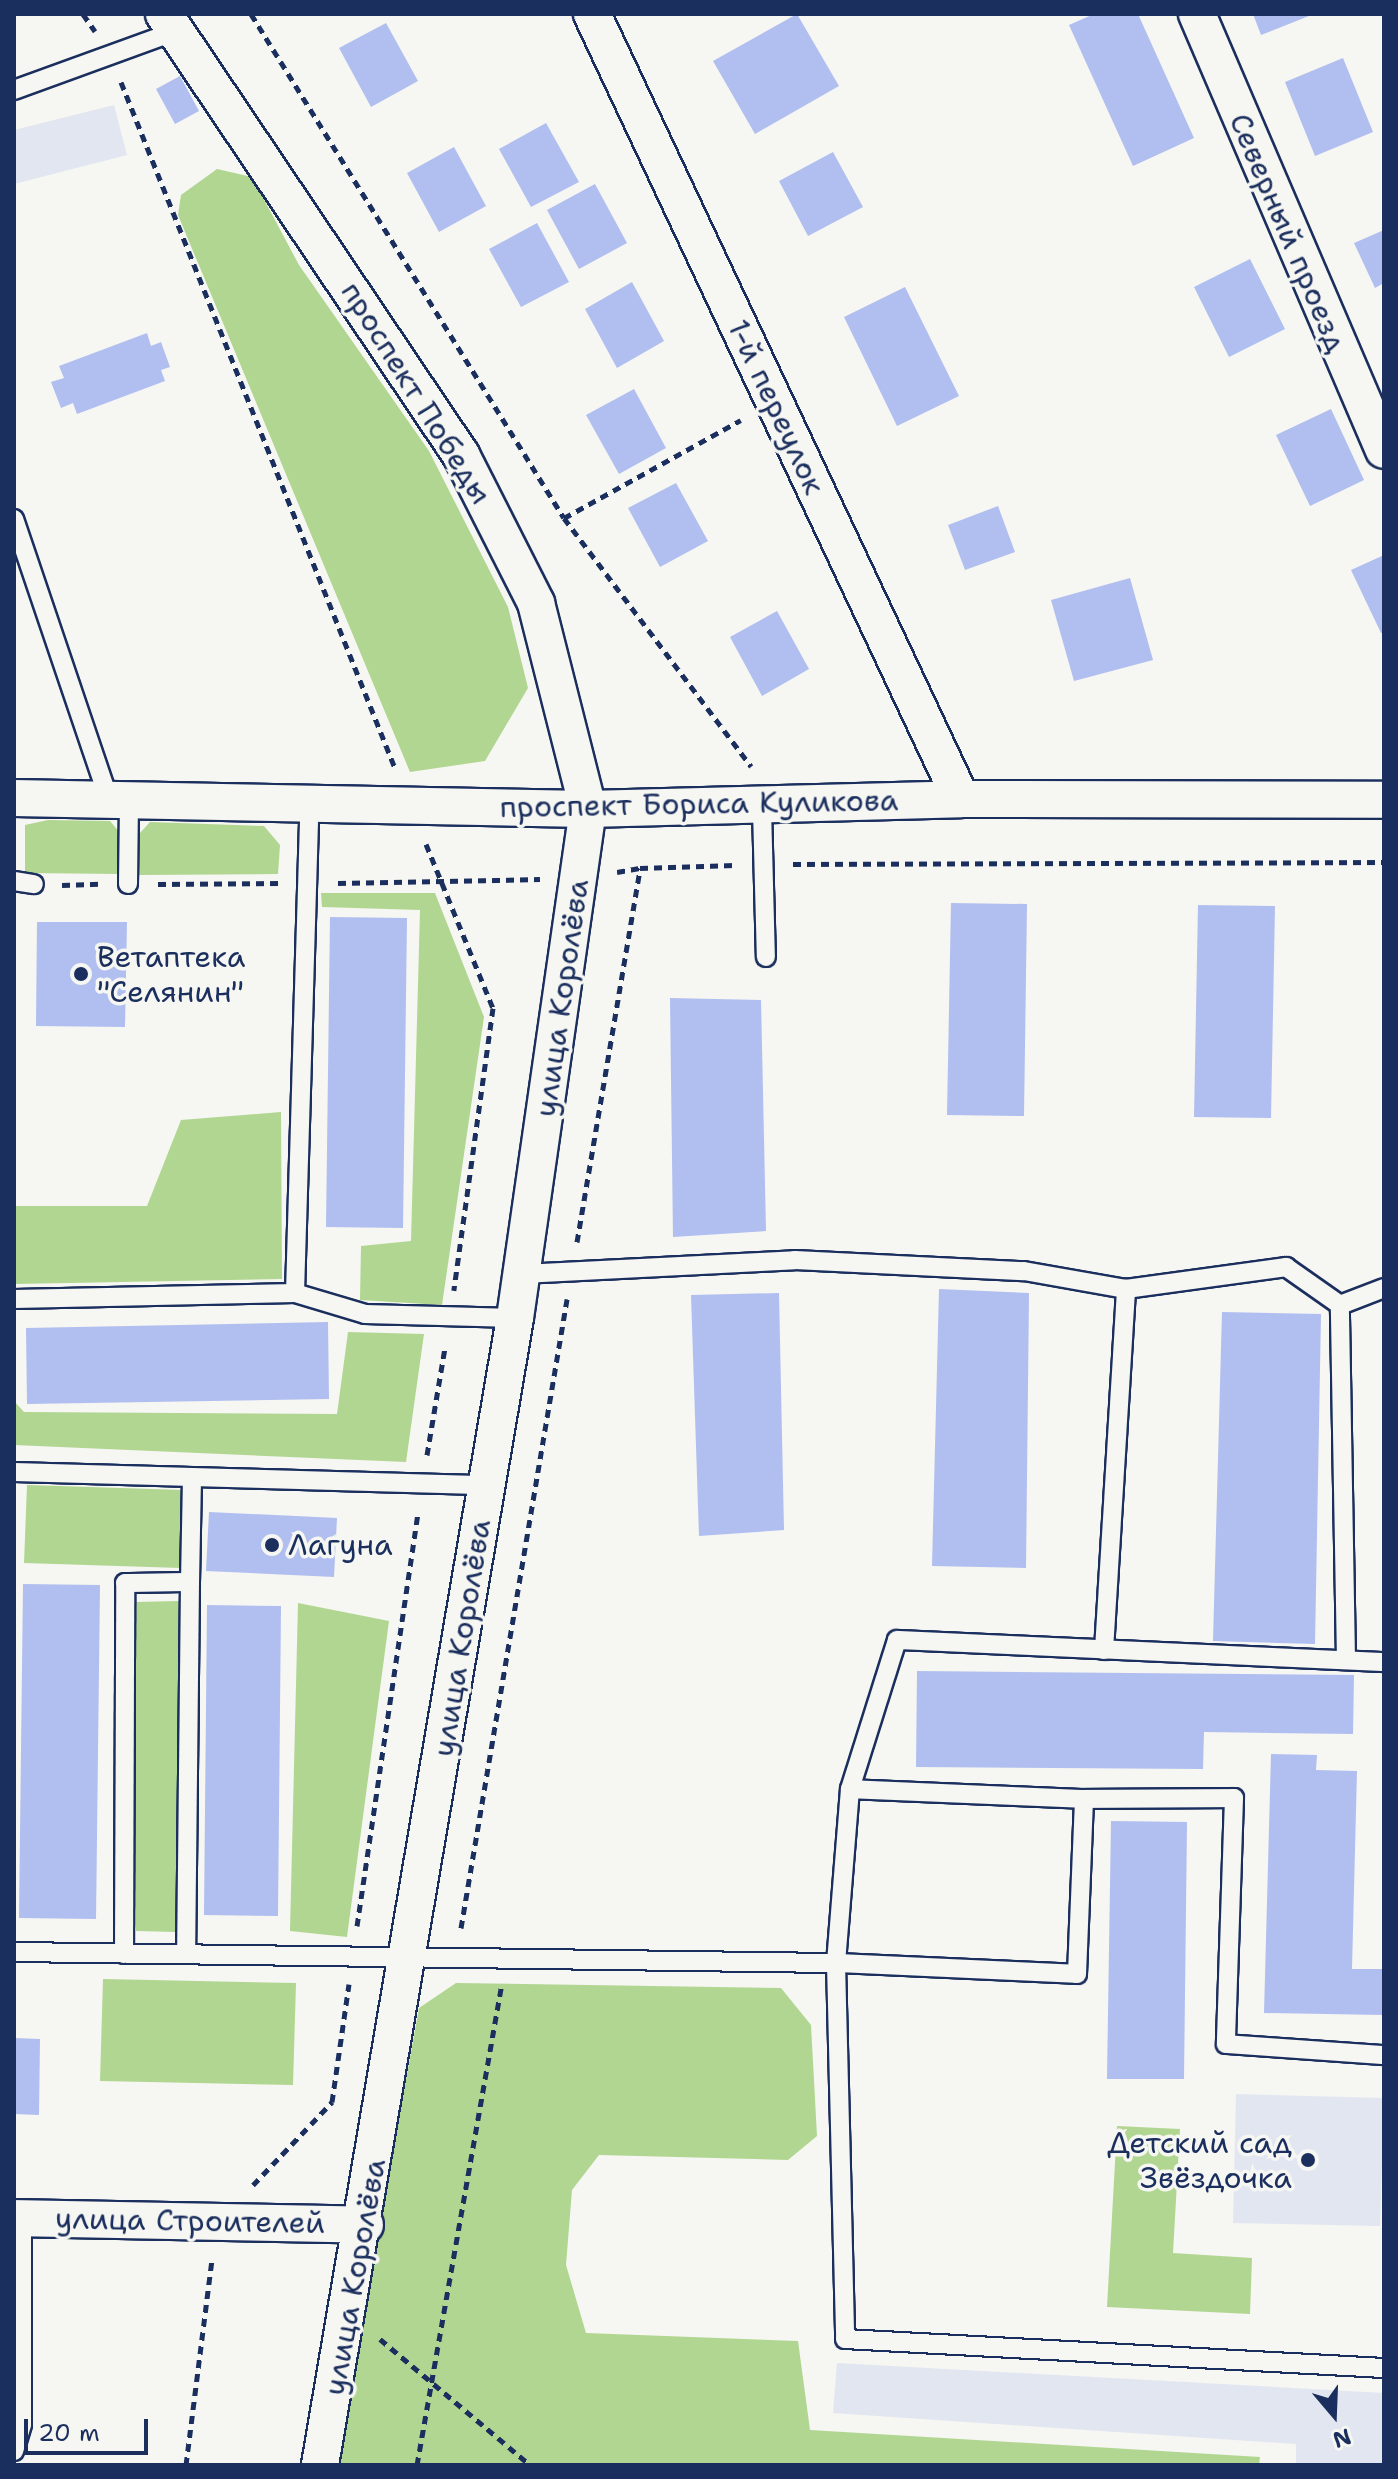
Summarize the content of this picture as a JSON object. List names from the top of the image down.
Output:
{
  "streets": {
    "street": [
      "Северный проезд",
      "проспект Победы",
      "1-й переулок",
      "проспект Бориса Куликова",
      "улица Королёва",
      "улица Строителей"
    ]
  },
  "crossings": [
    ["проспект Победы", "проспект Бориса Куликова"],
    ["проспект Победы", "улица Королёва"],
    ["1-й переулок", "проспект Бориса Куликова"],
    ["проспект Бориса Куликова", "улица Королёва"],
    ["улица Королёва", "улица Строителей"]
  ],
  "places": ["Ветаптека \"Селянин\"", "Лагуна", "Детский сад Звёздочка"],
  "scale_bar": "20 m",
  "north": "bottom"
}
